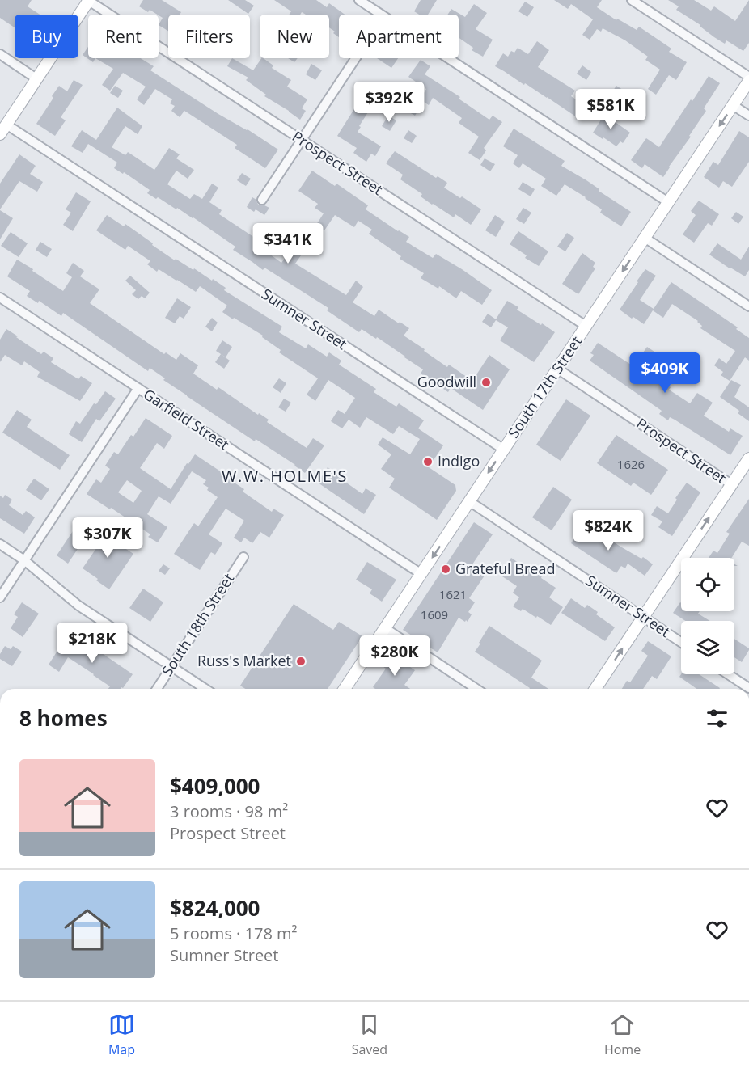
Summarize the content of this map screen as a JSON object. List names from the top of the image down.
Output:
{
  "streets": {
    "main road": ["South 17th Street"],
    "street": [
      "Prospect Street",
      "Sumner Street",
      "Garfield Street",
      "South 18th Street"
    ]
  },
  "crossings": [
    ["Prospect Street", "South 17th Street"],
    ["Sumner Street", "South 17th Street"],
    ["South 17th Street", "Garfield Street"]
  ],
  "one_way": ["South 17th Street"],
  "districts": ["W.W. HOLME'S"],
  "places": [
    "Goodwill",
    "Indigo",
    "Grateful Bread",
    "Russ's Market"
  ],
  "house_numbers": ["1626", "1621", "1609"],
  "page": {
    "chip": [
      "Buy",
      "Rent",
      "Filters",
      "New",
      "Apartment"
    ],
    "price": [
      "$392K",
      "$581K",
      "$341K",
      "$409K",
      "$824K",
      "$307K",
      "$218K",
      "$280K"
    ],
    "heading": "8 homes",
    "list": [
      {
        "name": "$409,000",
        "note": "3 rooms · 98 m² · Prospect Street"
      },
      {
        "name": "$824,000",
        "note": "5 rooms · 178 m² · Sumner Street"
      }
    ],
    "tabs": ["Map", "Saved", "Home"]
  }
}
